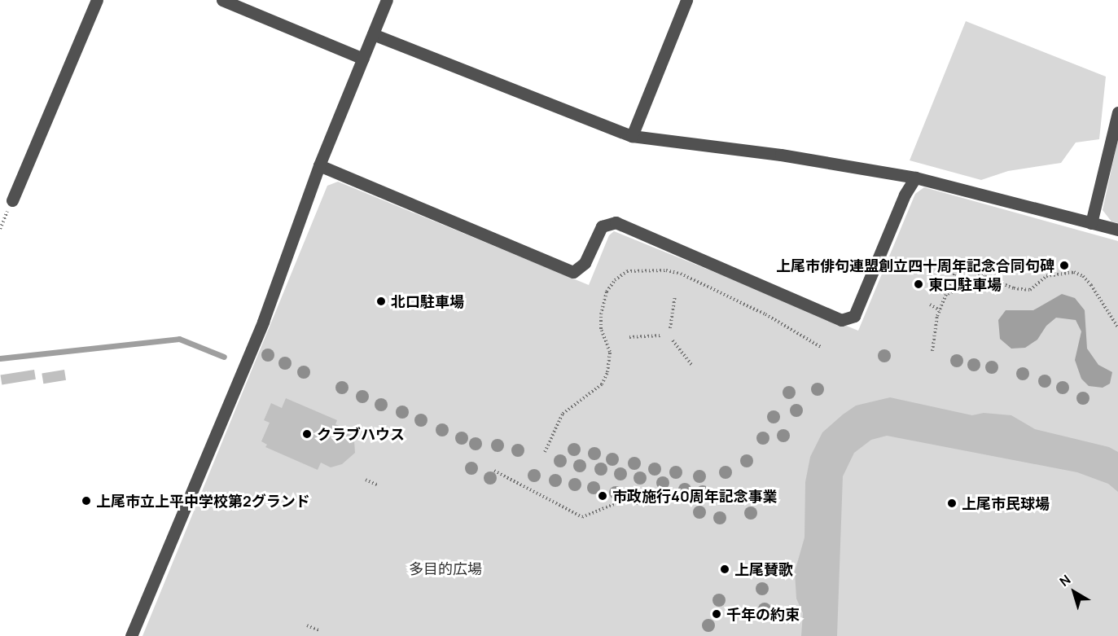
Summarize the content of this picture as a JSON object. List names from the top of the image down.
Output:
{
  "parks": ["多目的広場"],
  "places": [
    "上尾市俳句連盟創立四十周年記念合同句碑",
    "東口駐車場",
    "北口駐車場",
    "クラブハウス",
    "市政施行40周年記念事業",
    "上尾市立上平中学校第2グランド",
    "上尾市民球場",
    "上尾賛歌",
    "千年の約束"
  ],
  "north": "top left"
}
